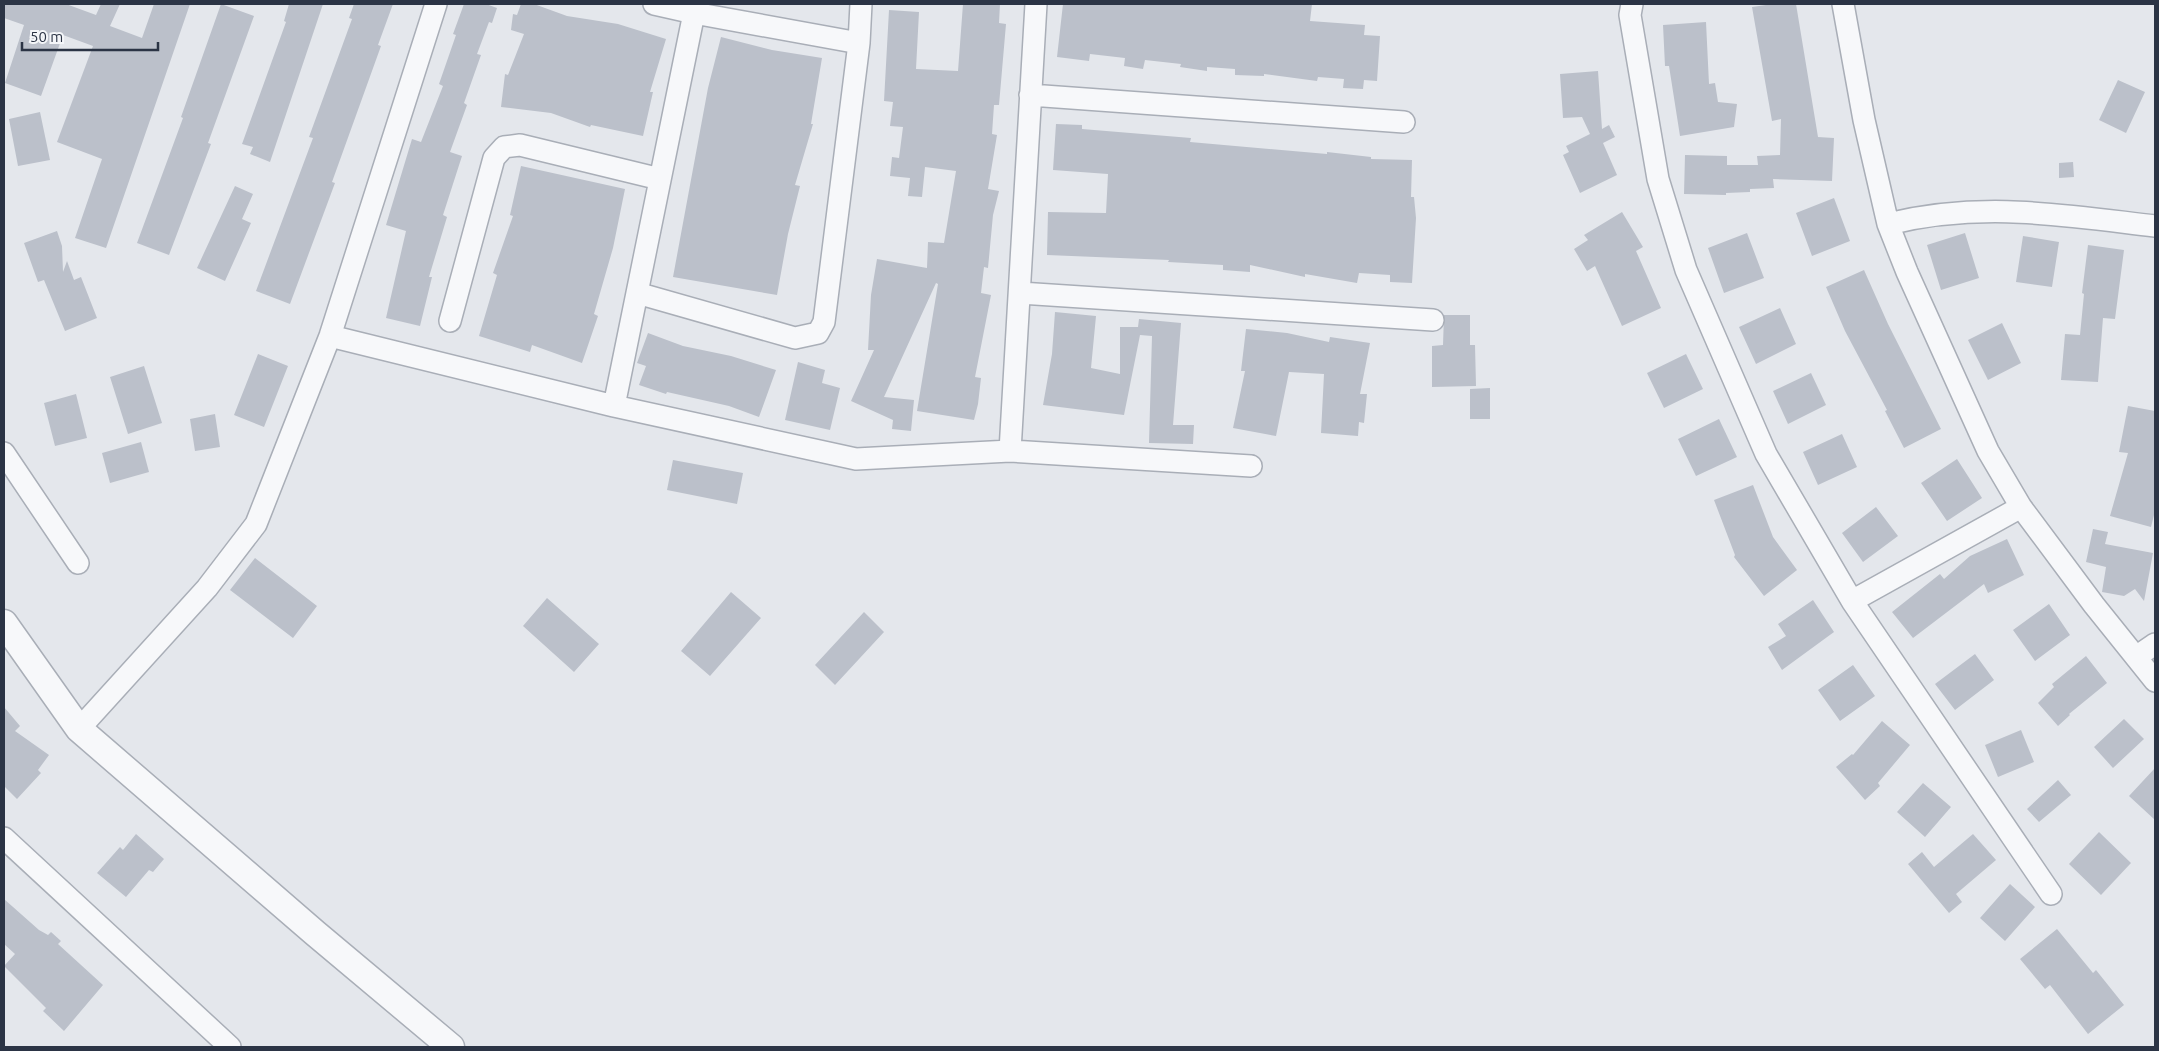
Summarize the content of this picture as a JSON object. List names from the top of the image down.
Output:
{
  "scale_bar": "50 m"
}
